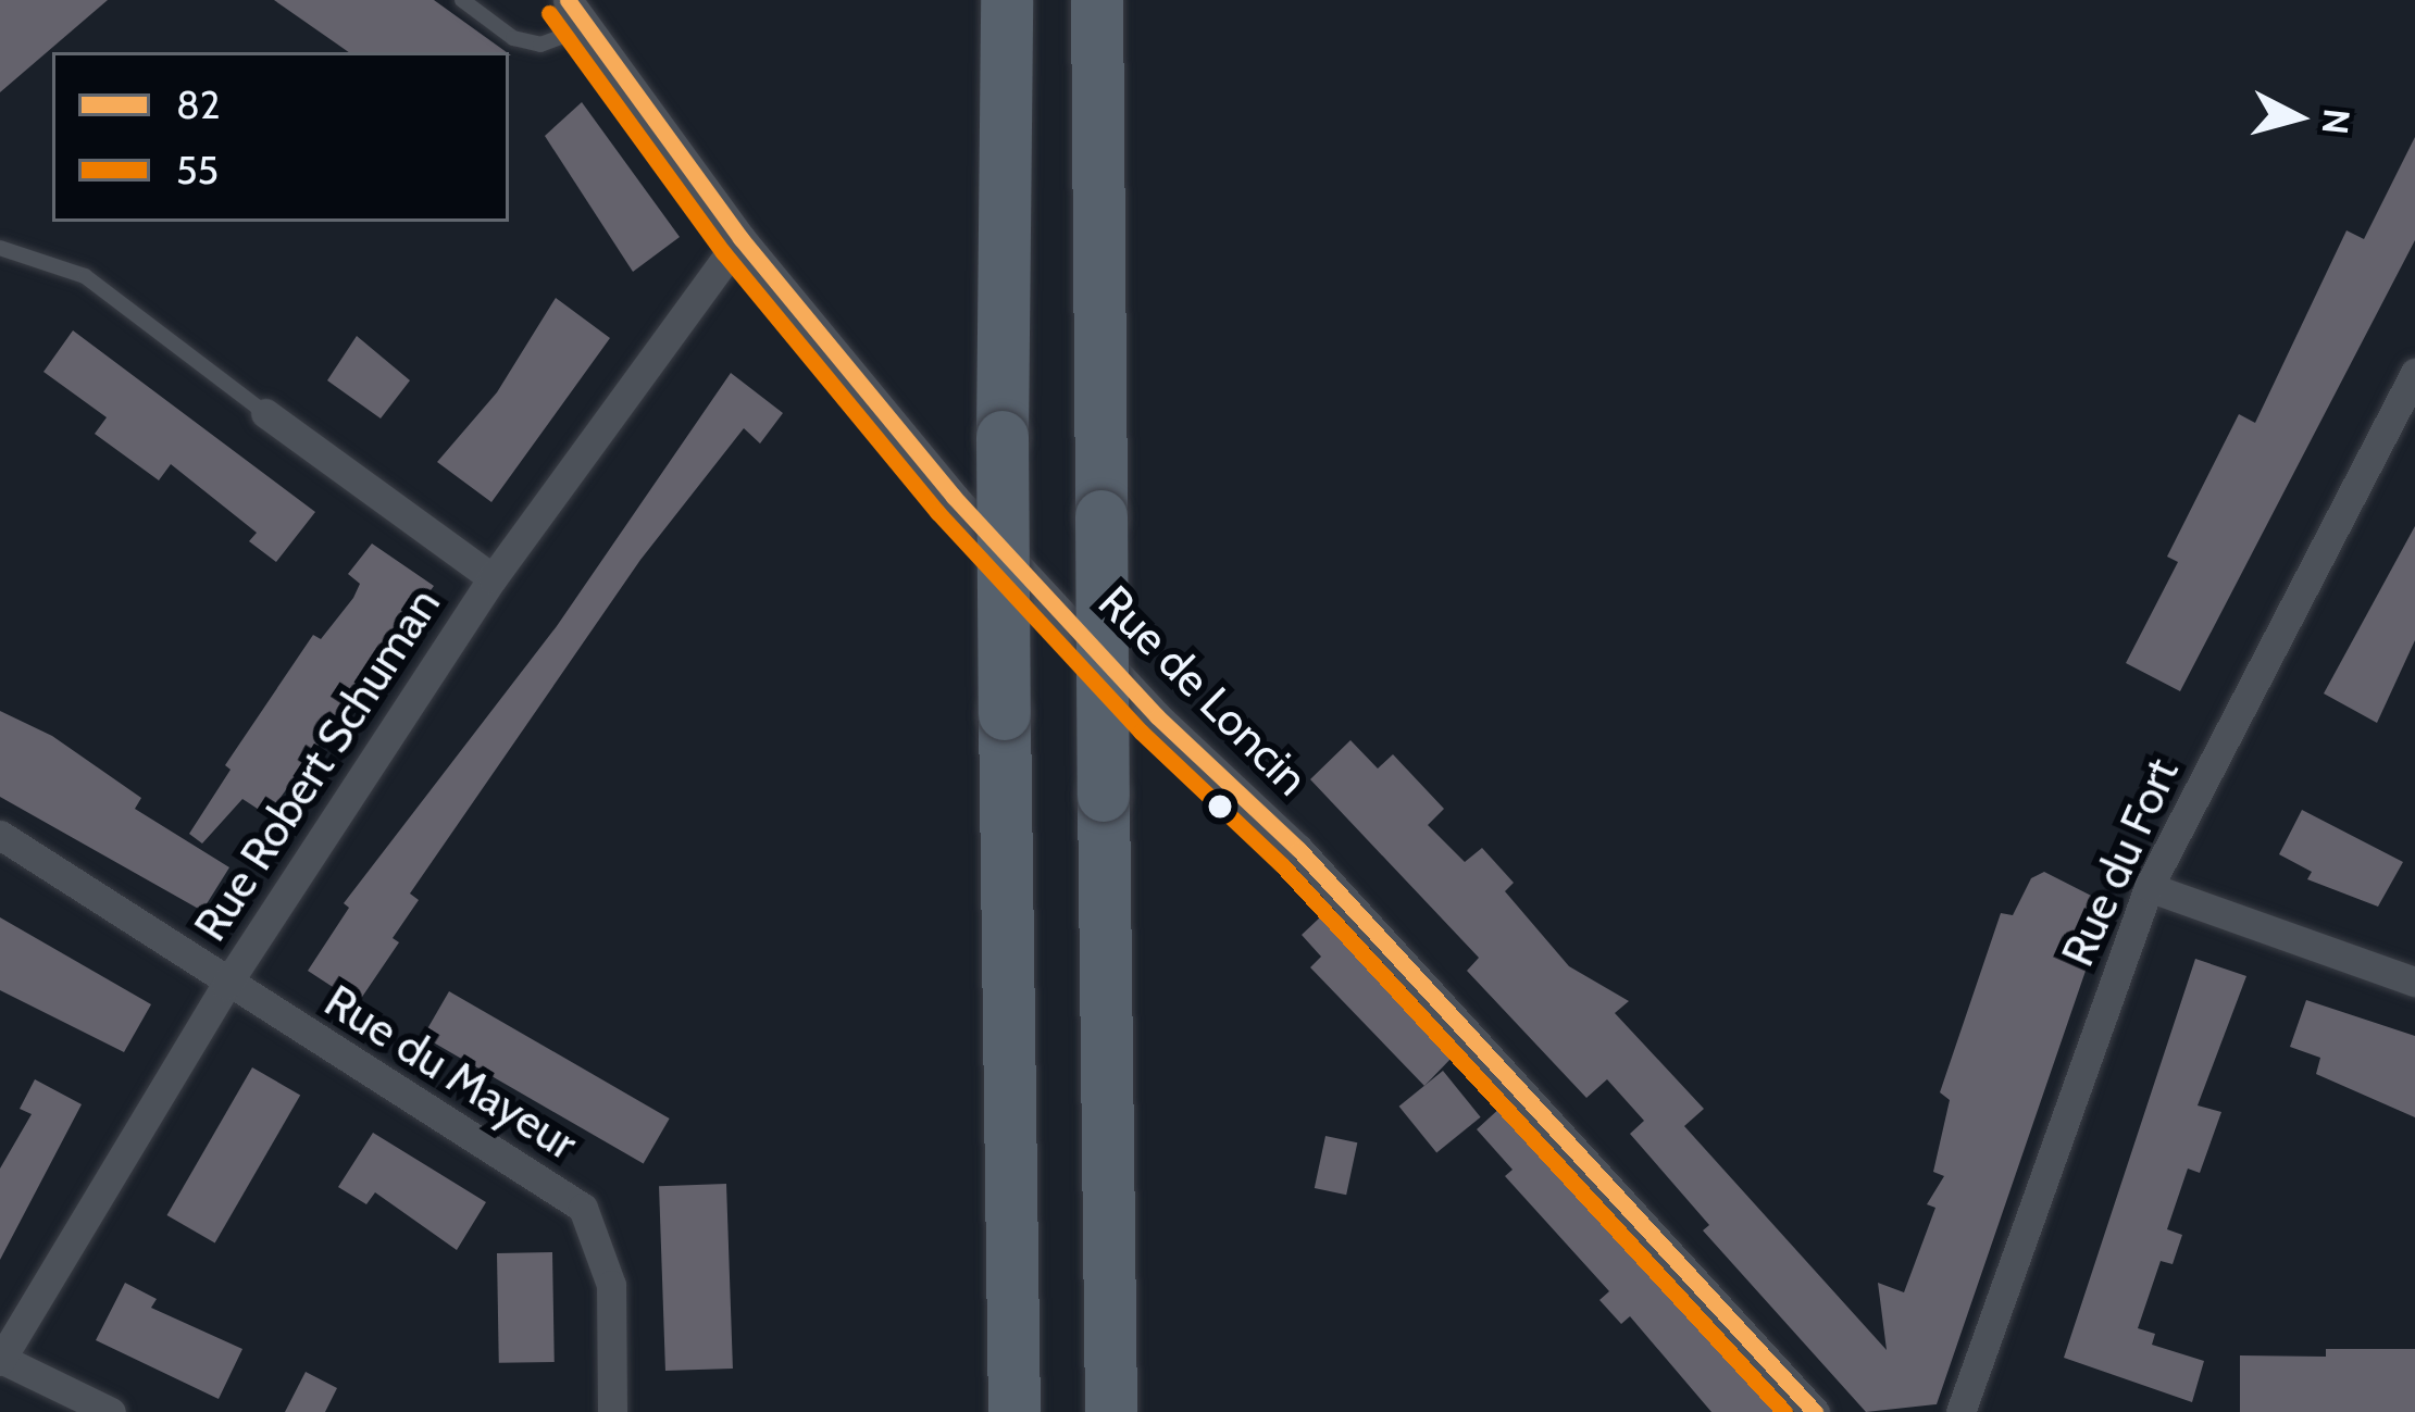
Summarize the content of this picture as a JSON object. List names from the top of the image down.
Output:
{
  "streets": {
    "street": [
      "Rue de Loncin",
      "Rue Robert Schuman",
      "Rue du Fort",
      "Rue du Mayeur"
    ]
  },
  "crossings": [
    ["Rue de Loncin", "Rue Robert Schuman"],
    ["Rue Robert Schuman", "Rue du Mayeur"]
  ],
  "lines": ["transit line 82", "transit line 55"],
  "legend": ["82", "55"],
  "north": "right"
}
